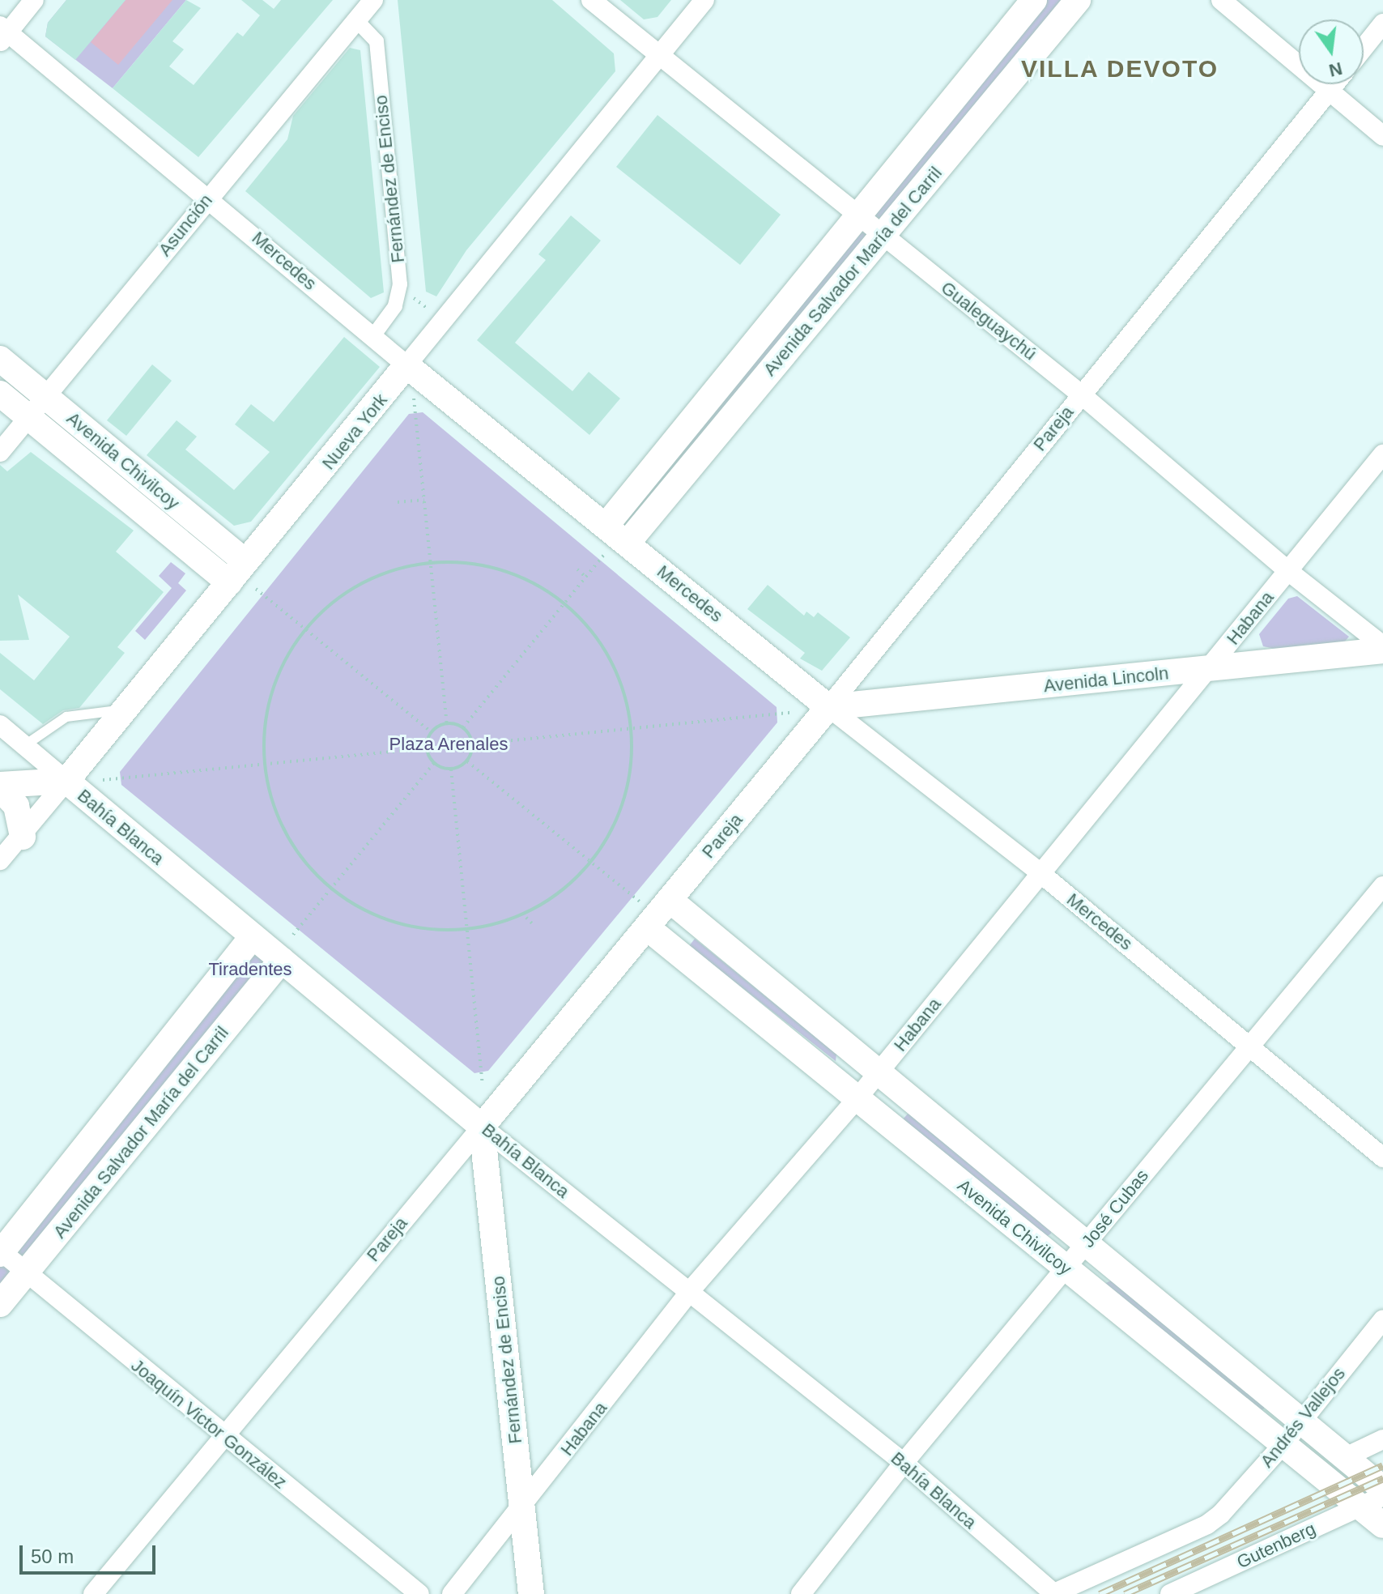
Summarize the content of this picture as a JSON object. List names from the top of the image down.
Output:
{
  "streets": {
    "street": [
      "Fernández de Enciso",
      "Asunción",
      "Mercedes",
      "Avenida Salvador María del Carril",
      "Gualeguaychú",
      "Pareja",
      "Nueva York",
      "Avenida Chivilcoy",
      "Habana",
      "Avenida Lincoln",
      "Bahía Blanca",
      "José Cubas",
      "Andrés Vallejos",
      "Joaquín Victor González",
      "Gutenberg"
    ]
  },
  "crossings": [
    ["Fernández de Enciso", "Asunción"],
    ["Fernández de Enciso", "Mercedes"],
    ["Fernández de Enciso", "Pareja"],
    ["Fernández de Enciso", "Habana"],
    ["Fernández de Enciso", "Bahía Blanca"],
    ["Asunción", "Mercedes"],
    ["Asunción", "Avenida Chivilcoy"],
    ["Mercedes", "Avenida Salvador María del Carril"],
    ["Mercedes", "Pareja"],
    ["Mercedes", "Nueva York"],
    ["Mercedes", "Habana"],
    ["Mercedes", "Avenida Lincoln"],
    ["Mercedes", "José Cubas"],
    ["Avenida Salvador María del Carril", "Gualeguaychú"],
    ["Avenida Salvador María del Carril", "Bahía Blanca"],
    ["Avenida Salvador María del Carril", "Joaquín Victor González"],
    ["Gualeguaychú", "Pareja"],
    ["Gualeguaychú", "Nueva York"],
    ["Gualeguaychú", "Habana"],
    ["Gualeguaychú", "Avenida Lincoln"],
    ["Pareja", "Avenida Chivilcoy"],
    ["Pareja", "Avenida Lincoln"],
    ["Pareja", "Bahía Blanca"],
    ["Pareja", "Joaquín Victor González"],
    ["Nueva York", "Avenida Chivilcoy"],
    ["Nueva York", "Bahía Blanca"],
    ["Avenida Chivilcoy", "Habana"],
    ["Avenida Chivilcoy", "José Cubas"],
    ["Avenida Chivilcoy", "Andrés Vallejos"],
    ["Avenida Chivilcoy", "Gutenberg"],
    ["Habana", "Avenida Lincoln"],
    ["Habana", "Bahía Blanca"],
    ["Bahía Blanca", "José Cubas"],
    ["Bahía Blanca", "Andrés Vallejos"]
  ],
  "districts": ["VILLA DEVOTO"],
  "parks": ["Plaza Arenales", "Tiradentes"],
  "scale_bar": "50 m",
  "north": "bottom"
}
